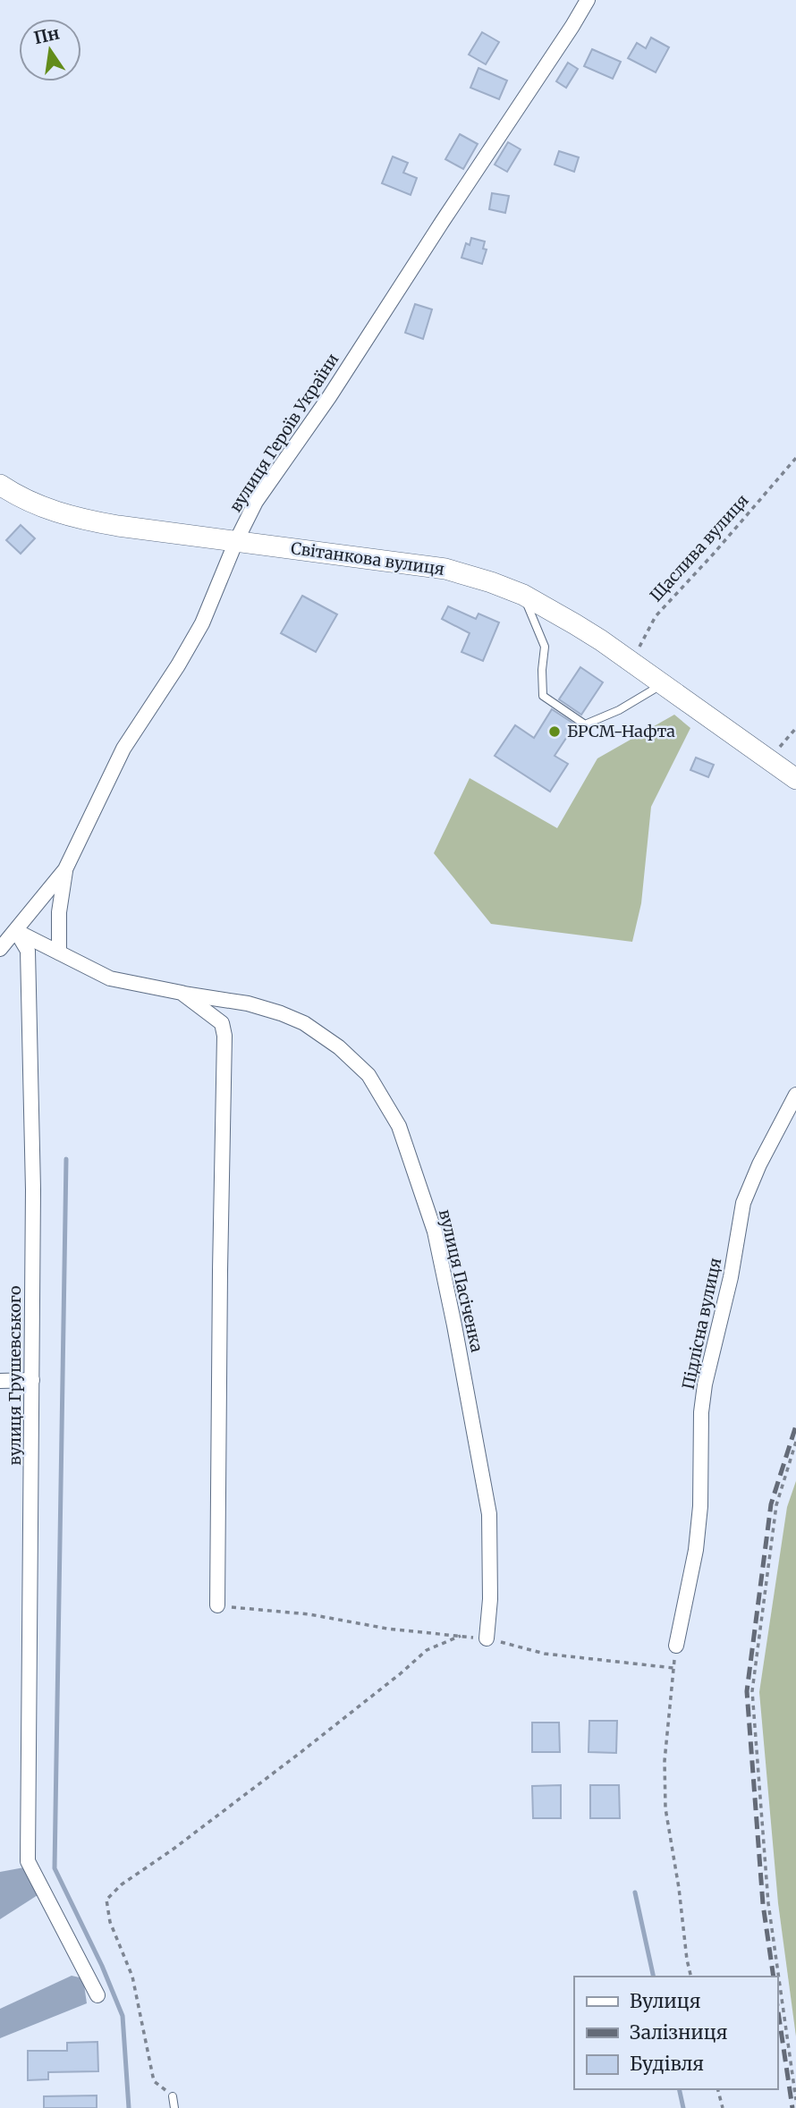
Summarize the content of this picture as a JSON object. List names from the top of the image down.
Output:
{
  "streets": {
    "main road": ["Світанкова вулиця"],
    "street": [
      "вулиця Героїв України",
      "вулиця Пасіченка",
      "Підлісна вулиця",
      "вулиця Грушевського"
    ],
    "path": ["Щаслива вулиця"]
  },
  "crossings": [
    ["вулиця Героїв України", "Світанкова вулиця"],
    ["вулиця Героїв України", "вулиця Пасіченка"],
    ["вулиця Героїв України", "вулиця Грушевського"],
    ["Щаслива вулиця", "Світанкова вулиця"],
    ["вулиця Пасіченка", "вулиця Грушевського"]
  ],
  "places": ["БРСМ-Нафта"],
  "legend": ["Вулиця", "Залізниця", "Будівля"],
  "north": "top"
}
